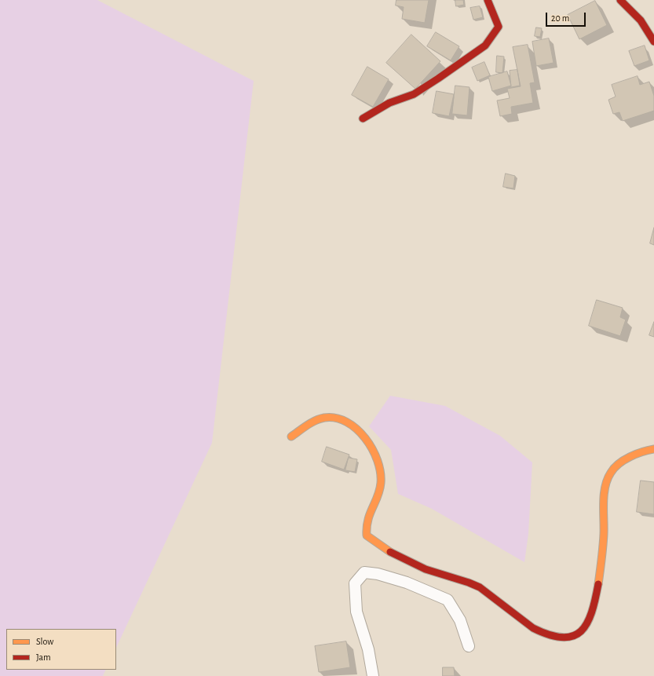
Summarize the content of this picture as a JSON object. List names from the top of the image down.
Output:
{
  "legend": ["Slow", "Jam"],
  "scale_bar": "20 m"
}
